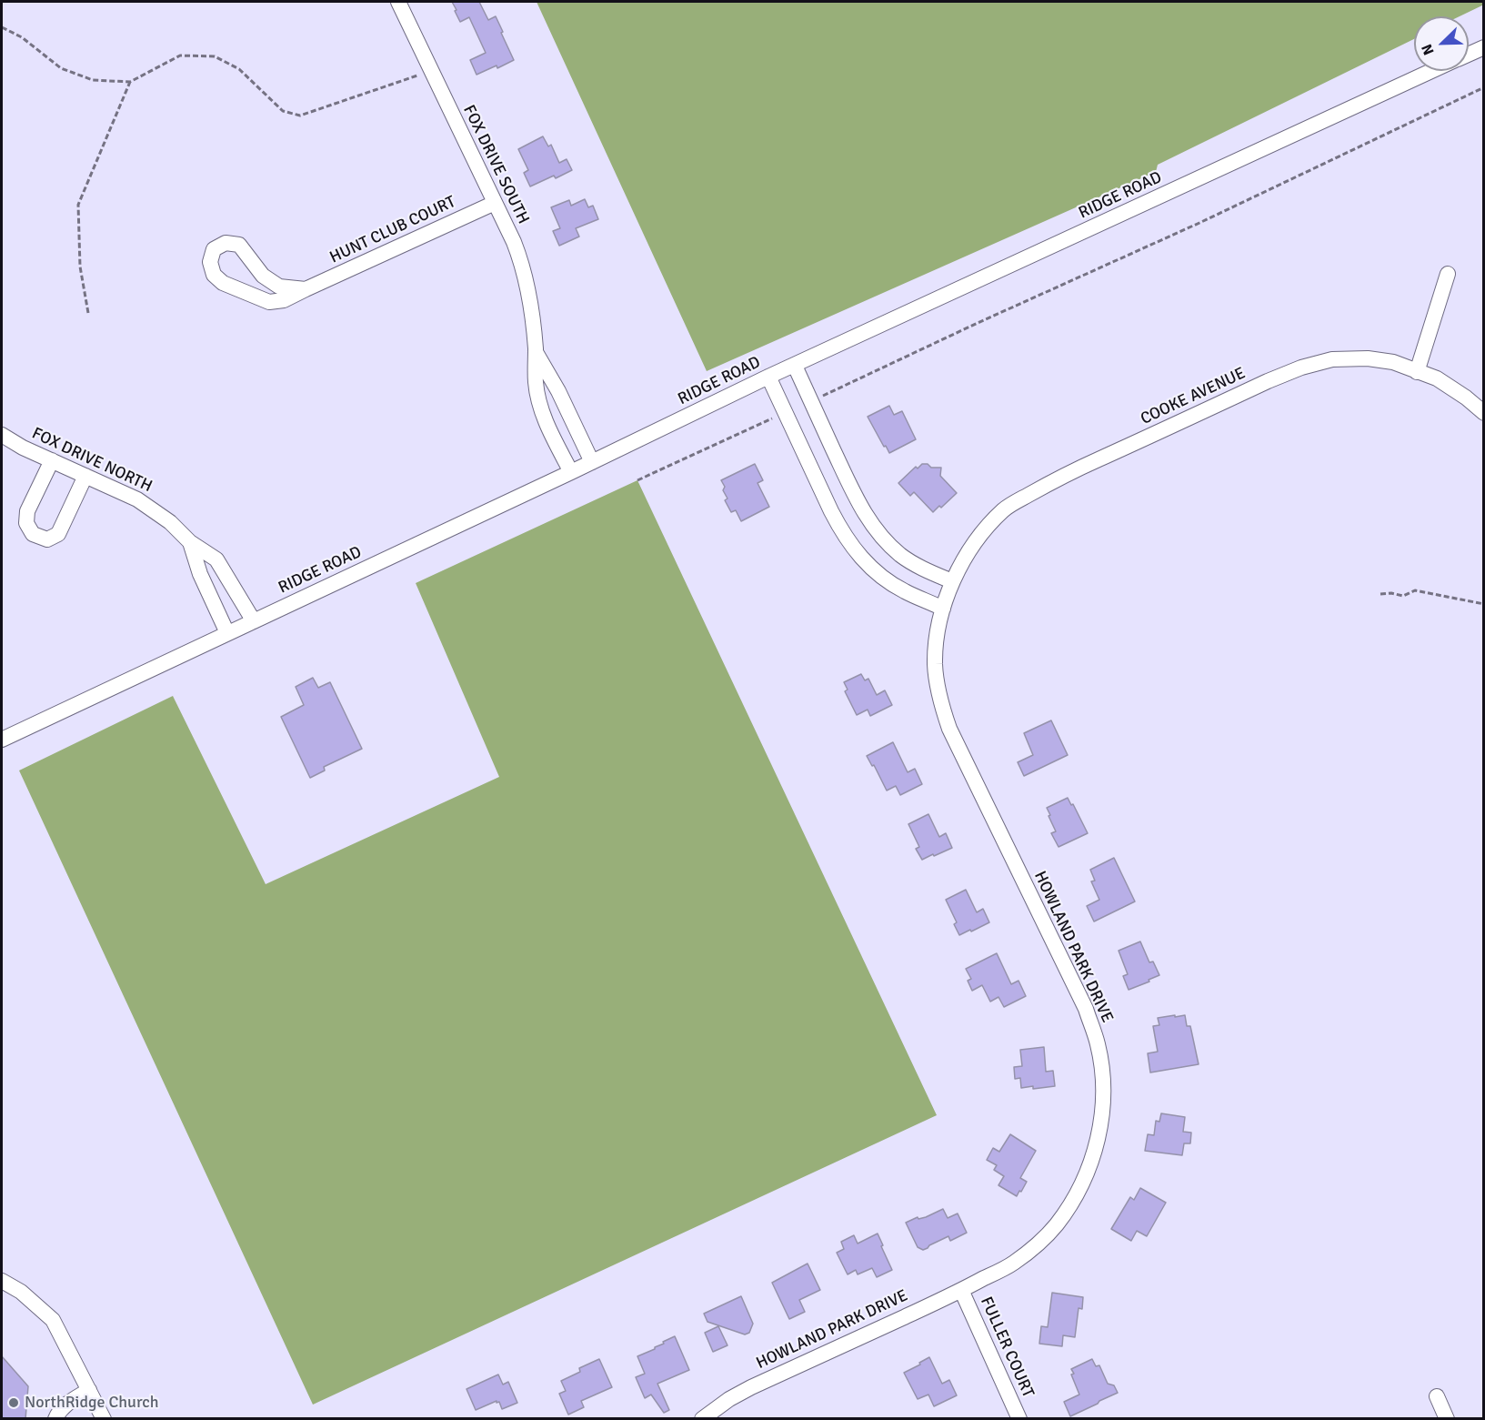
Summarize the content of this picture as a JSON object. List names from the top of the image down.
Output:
{
  "streets": {
    "street": [
      "FOX DRIVE SOUTH",
      "RIDGE ROAD",
      "HUNT CLUB COURT",
      "COOKE AVENUE",
      "FOX DRIVE NORTH",
      "HOWLAND PARK DRIVE",
      "FULLER COURT"
    ]
  },
  "crossings": [
    ["FOX DRIVE SOUTH", "RIDGE ROAD"],
    ["FOX DRIVE SOUTH", "HUNT CLUB COURT"],
    ["RIDGE ROAD", "FOX DRIVE NORTH"],
    ["COOKE AVENUE", "HOWLAND PARK DRIVE"],
    ["HOWLAND PARK DRIVE", "FULLER COURT"]
  ],
  "places": ["NorthRidge Church"],
  "north": "bottom left"
}
